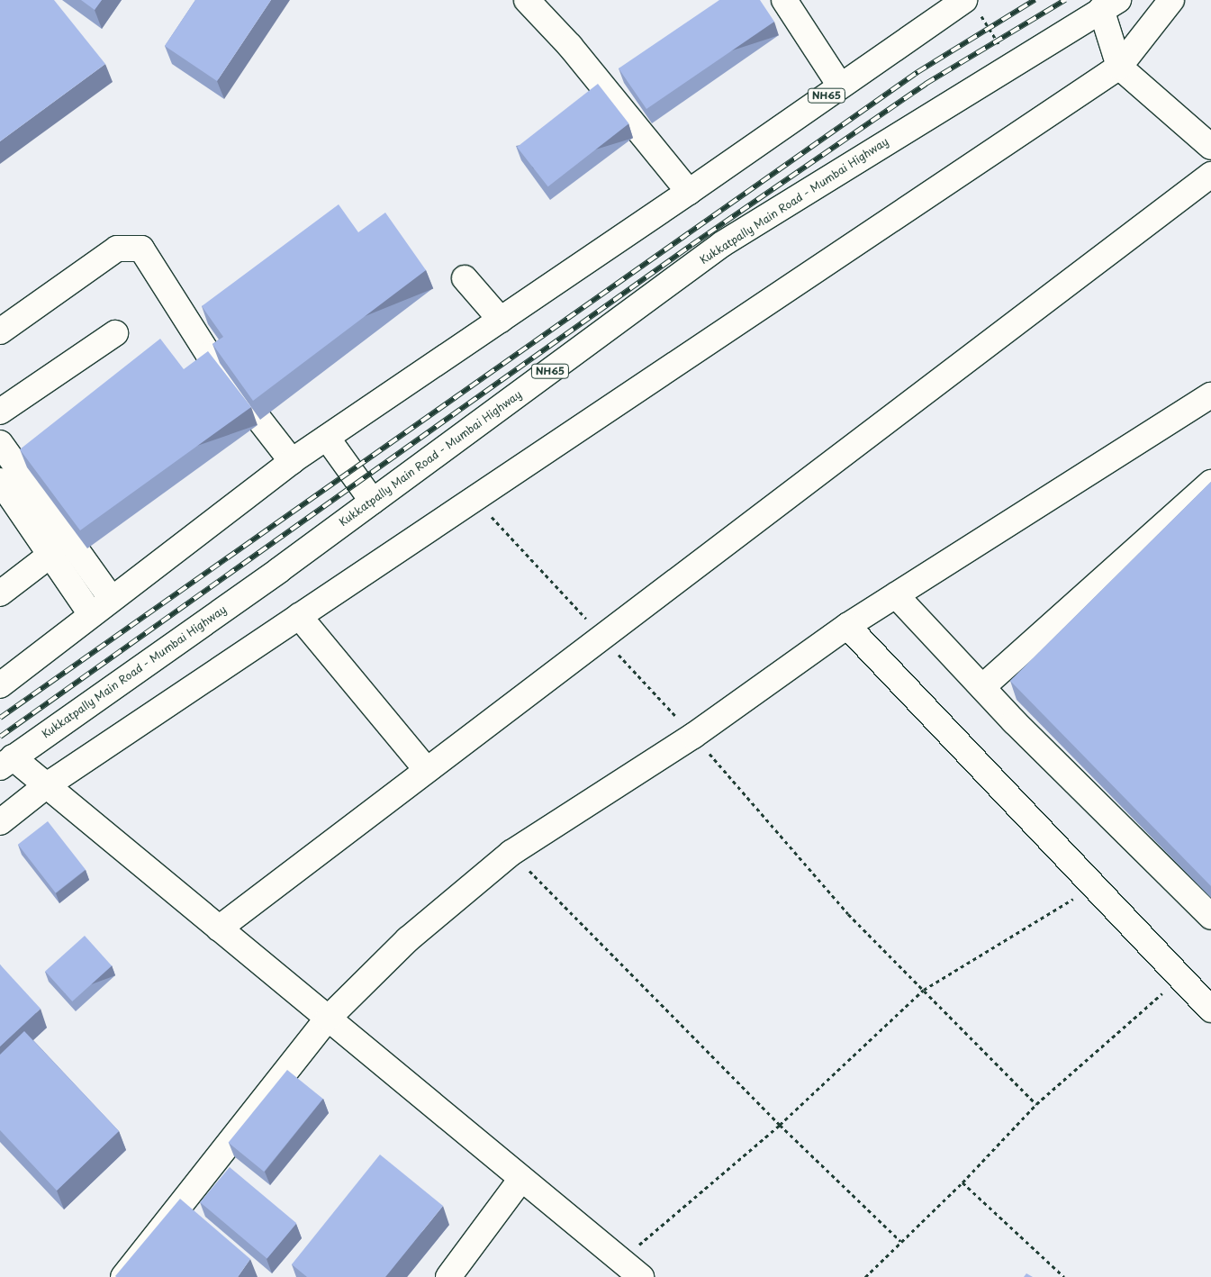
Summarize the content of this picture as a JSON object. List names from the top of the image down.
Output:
{
  "streets": {
    "main road": ["NH65", "Kukkatpally Main Road - Mumbai Highway"]
  }
}
